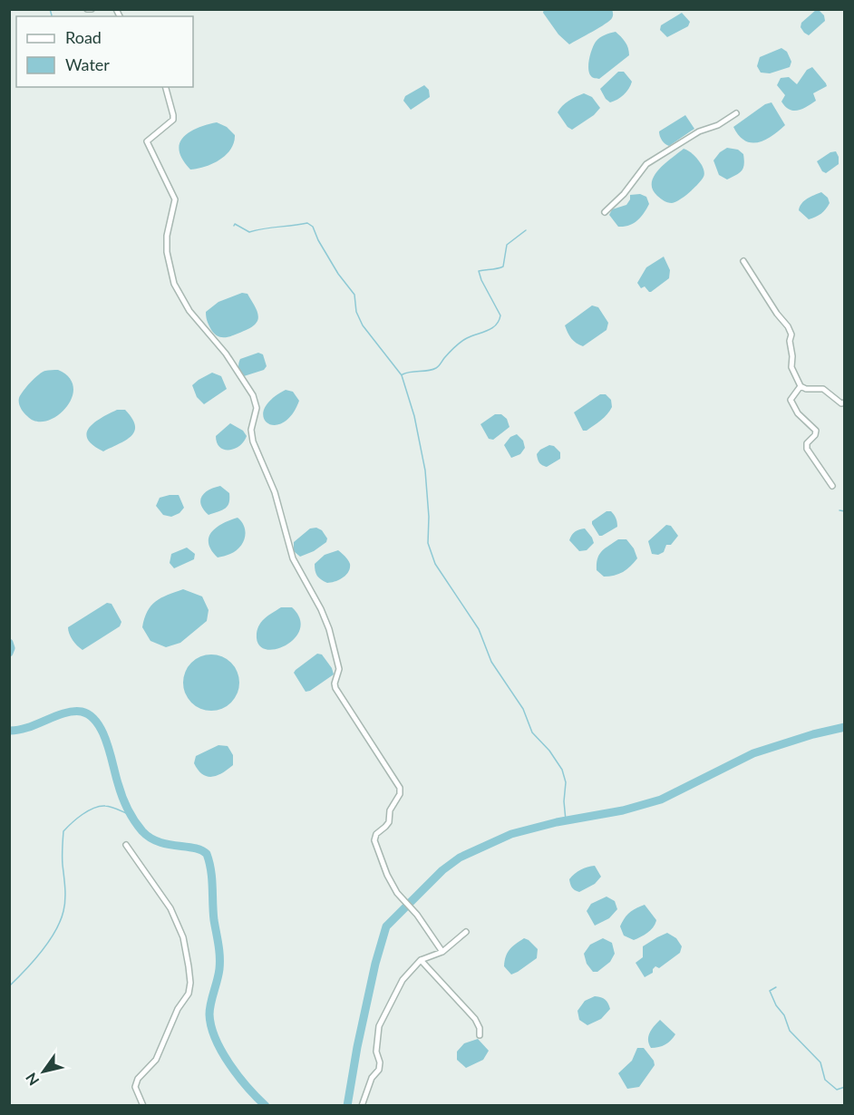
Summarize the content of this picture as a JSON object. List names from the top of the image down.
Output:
{
  "legend": ["Road", "Water"],
  "north": "bottom left"
}
